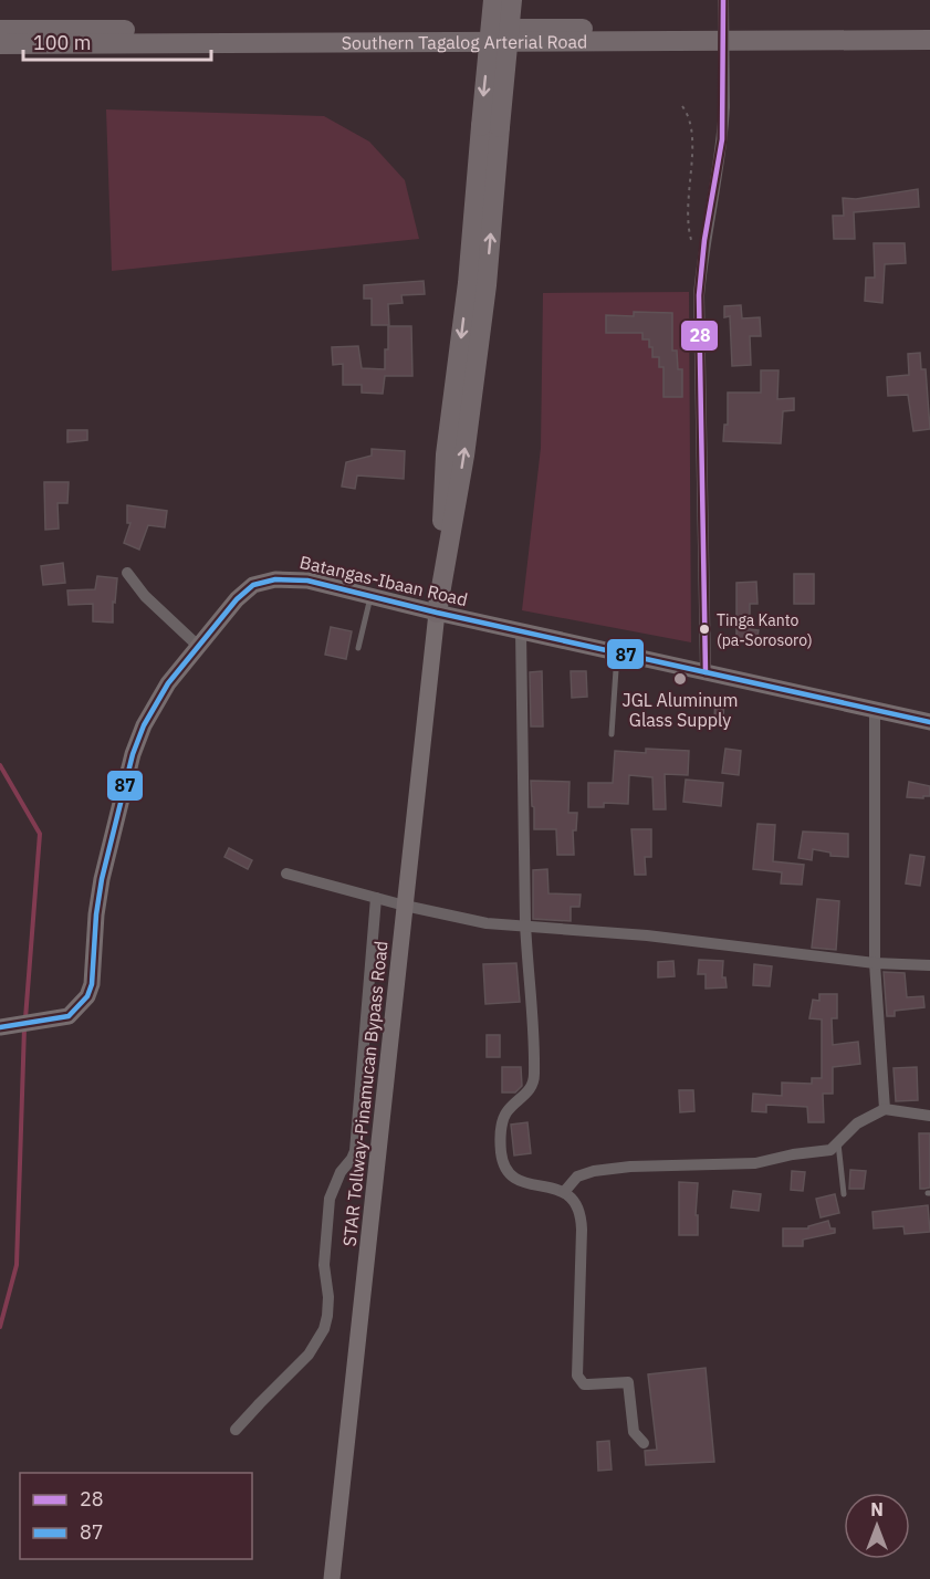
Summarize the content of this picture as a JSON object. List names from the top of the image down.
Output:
{
  "streets": {
    "highway": ["Southern Tagalog Arterial Road"],
    "main road": ["Batangas-Ibaan Road", "STAR Tollway-Pinamucan Bypass Road"]
  },
  "crossings": [
    ["Batangas-Ibaan Road", "STAR Tollway-Pinamucan Bypass Road"]
  ],
  "places": ["Tinga Kanto (pa-Sorosoro)", "JGL Aluminum Glass Supply"],
  "lines": ["transit line 28", "transit line 87"],
  "legend": ["28", "87"],
  "scale_bar": "100 m",
  "north": "top"
}
